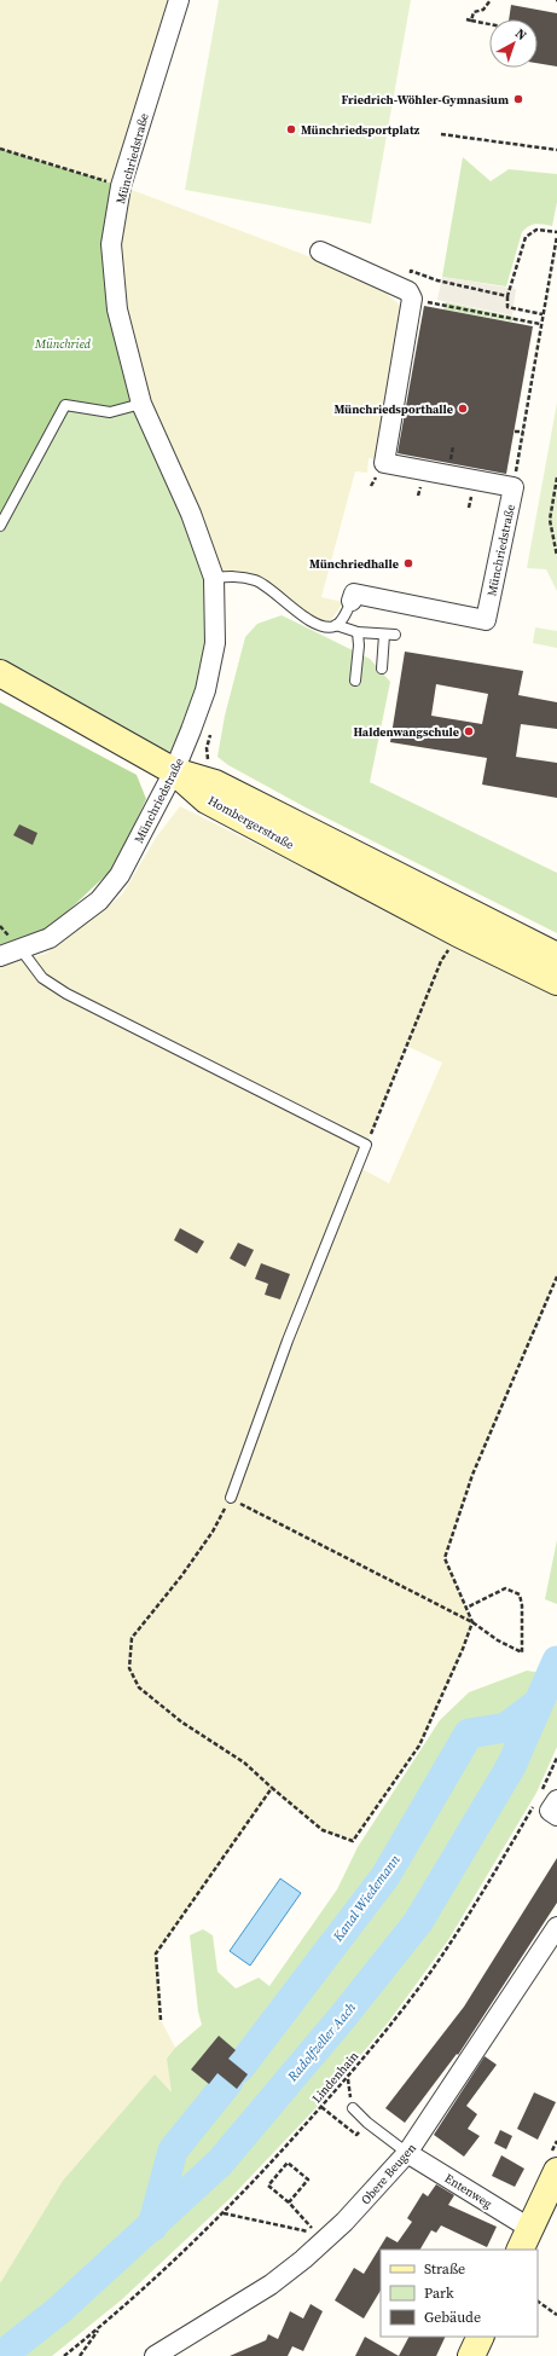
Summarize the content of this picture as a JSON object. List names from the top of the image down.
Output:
{
  "streets": {
    "main road": ["Hombergerstraße"],
    "street": ["Münchriedstraße", "Obere Beugen", "Entenweg"],
    "path": ["Lindenhain"]
  },
  "crossings": [
    ["Münchriedstraße", "Hombergerstraße"],
    ["Obere Beugen", "Entenweg"]
  ],
  "water": ["Kanal Wiedemann", "Radolfzeller Aach"],
  "parks": ["Münchried"],
  "places": [
    "Friedrich-Wöhler-Gymnasium",
    "Münchriedsportplatz",
    "Münchriedsporthalle",
    "Münchriedhalle",
    "Haldenwangschule"
  ],
  "legend": ["Straße", "Park", "Gebäude"],
  "north": "top right"
}
